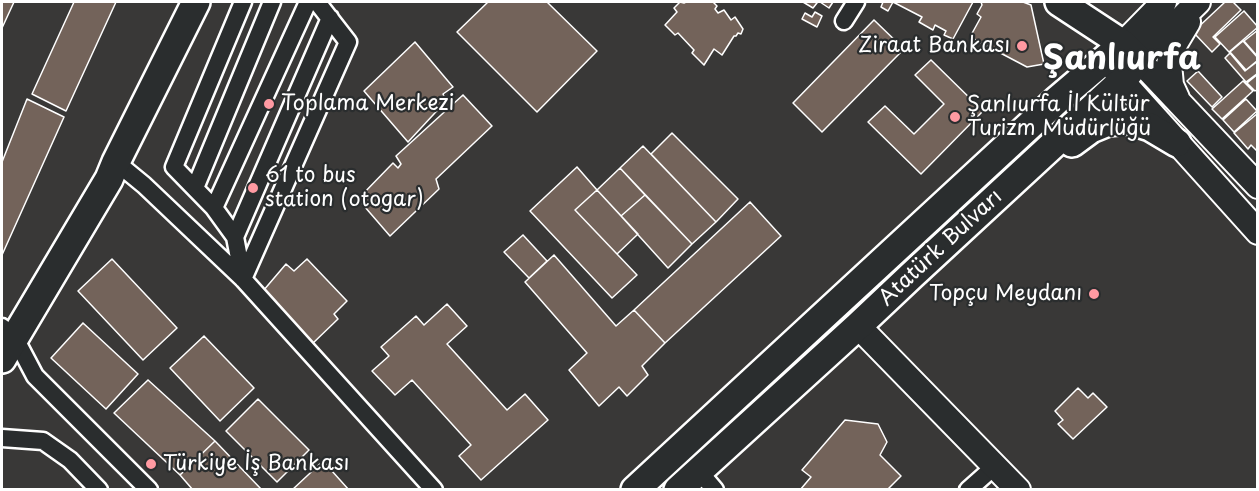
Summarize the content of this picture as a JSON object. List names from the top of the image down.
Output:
{
  "streets": {
    "main road": ["Atatürk Bulvarı"]
  },
  "districts": ["Şanlıurfa"],
  "places": [
    "Ziraat Bankası",
    "Toplama Merkezi",
    "Şanlıurfa İl Kültür Turizm Müdürlüğü",
    "61 to bus station (otogar)",
    "Topçu Meydanı",
    "Türkiye İş Bankası"
  ]
}
